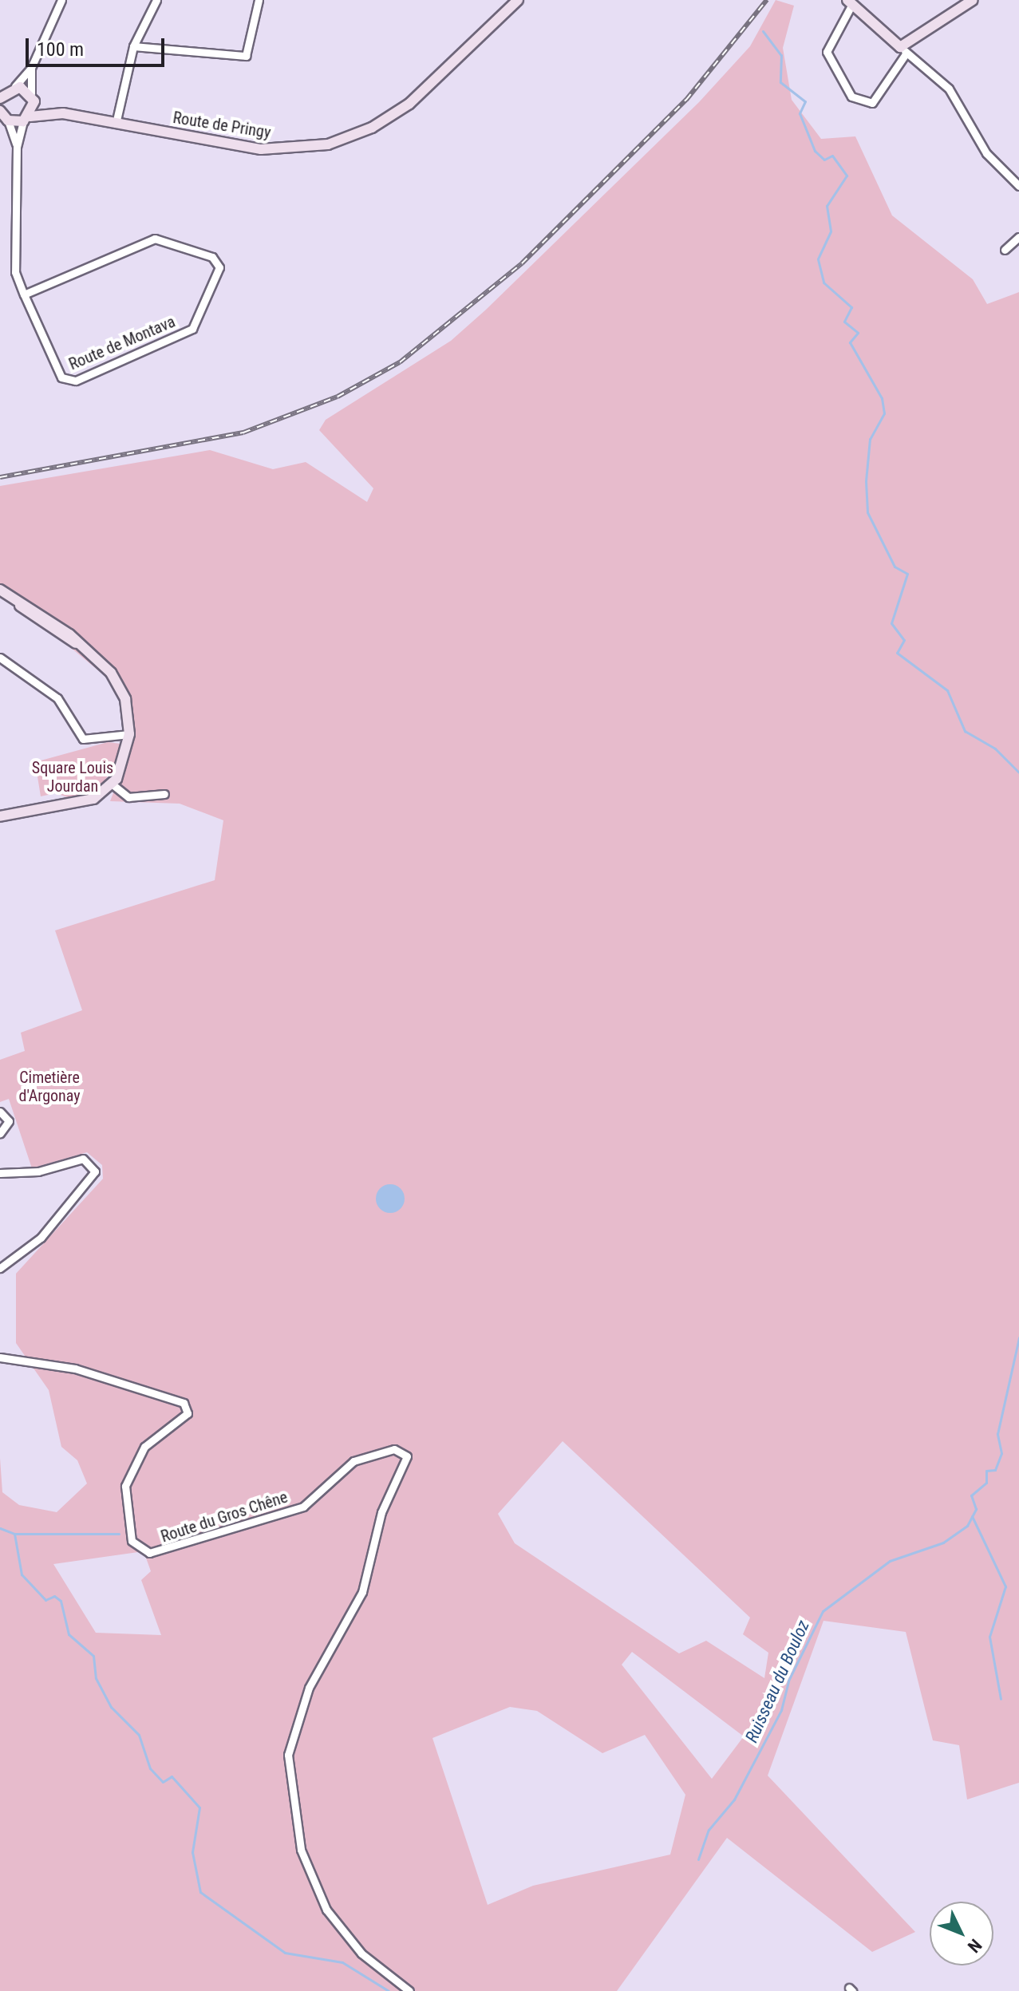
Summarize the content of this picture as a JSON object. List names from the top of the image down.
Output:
{
  "streets": {
    "street": ["Route de Pringy", "Route de Montava", "Route du Gros Chêne"]
  },
  "crossings": [
    ["Route de Pringy", "Route de Montava"]
  ],
  "water": ["Ruisseau du Bouloz"],
  "parks": ["Square Louis Jourdan", "Cimetière d'Argonay"],
  "scale_bar": "100 m",
  "north": "bottom right"
}
